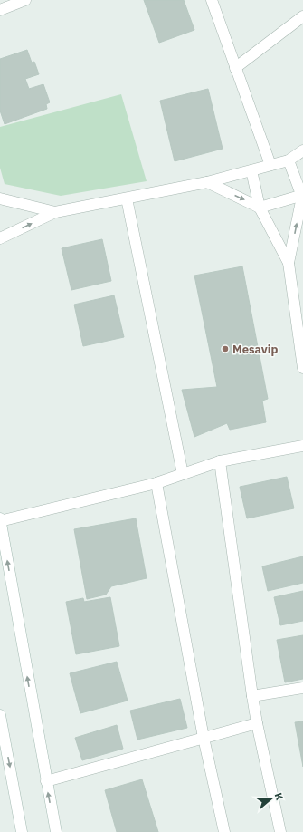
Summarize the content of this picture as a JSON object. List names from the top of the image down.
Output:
{
  "places": ["Mesavip"],
  "north": "right"
}
